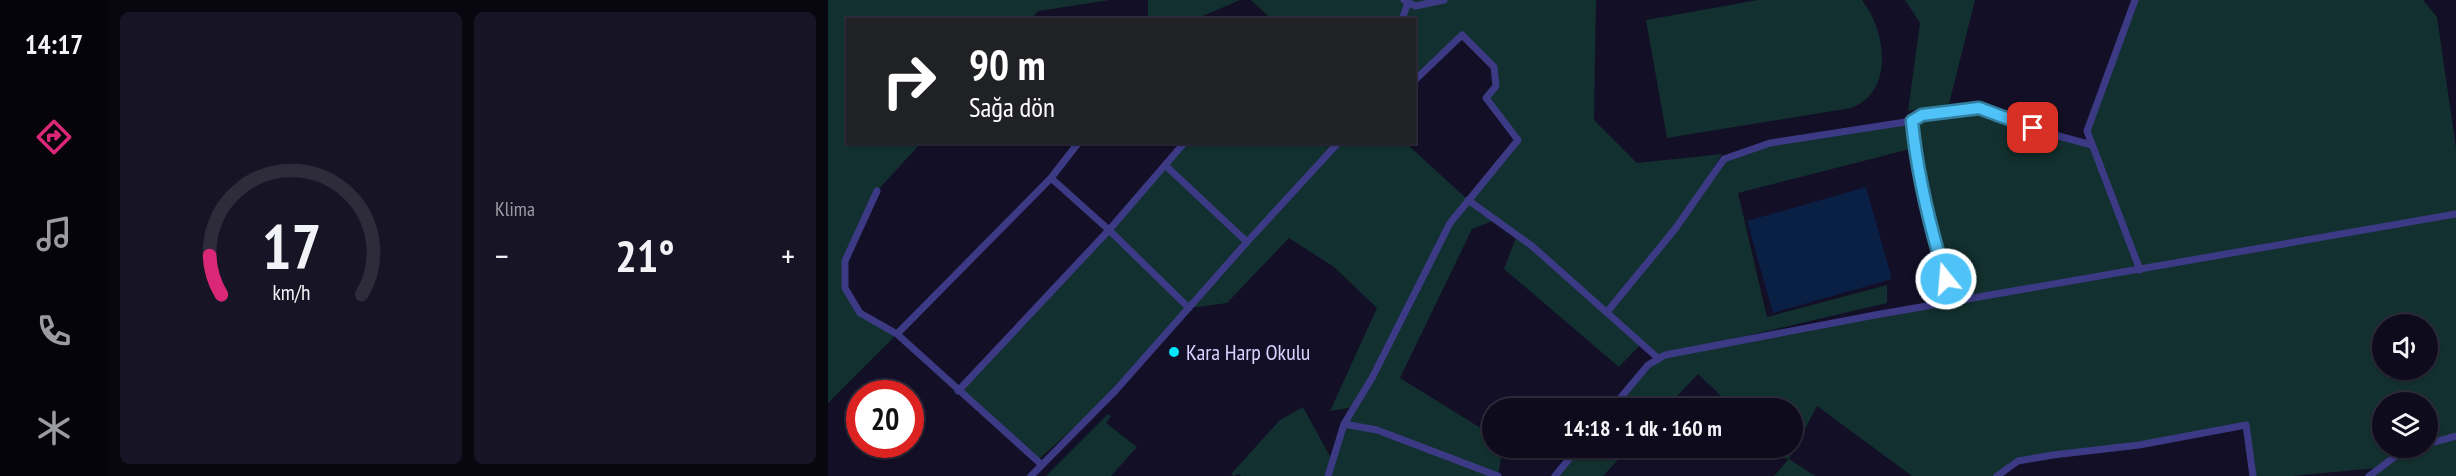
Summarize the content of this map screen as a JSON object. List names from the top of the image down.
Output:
{
  "places": ["Kara Harp Okulu"],
  "page": {
    "tabs": "14:17",
    "tile": "Klima",
    "turn": ["90 m", "Sağa dön"],
    "heat": ["−", "21°", "+"],
    "limit": "20",
    "trip": "14:18 · 1 dk · 160 m",
    "gauge": ["17", "km/h"]
  }
}
